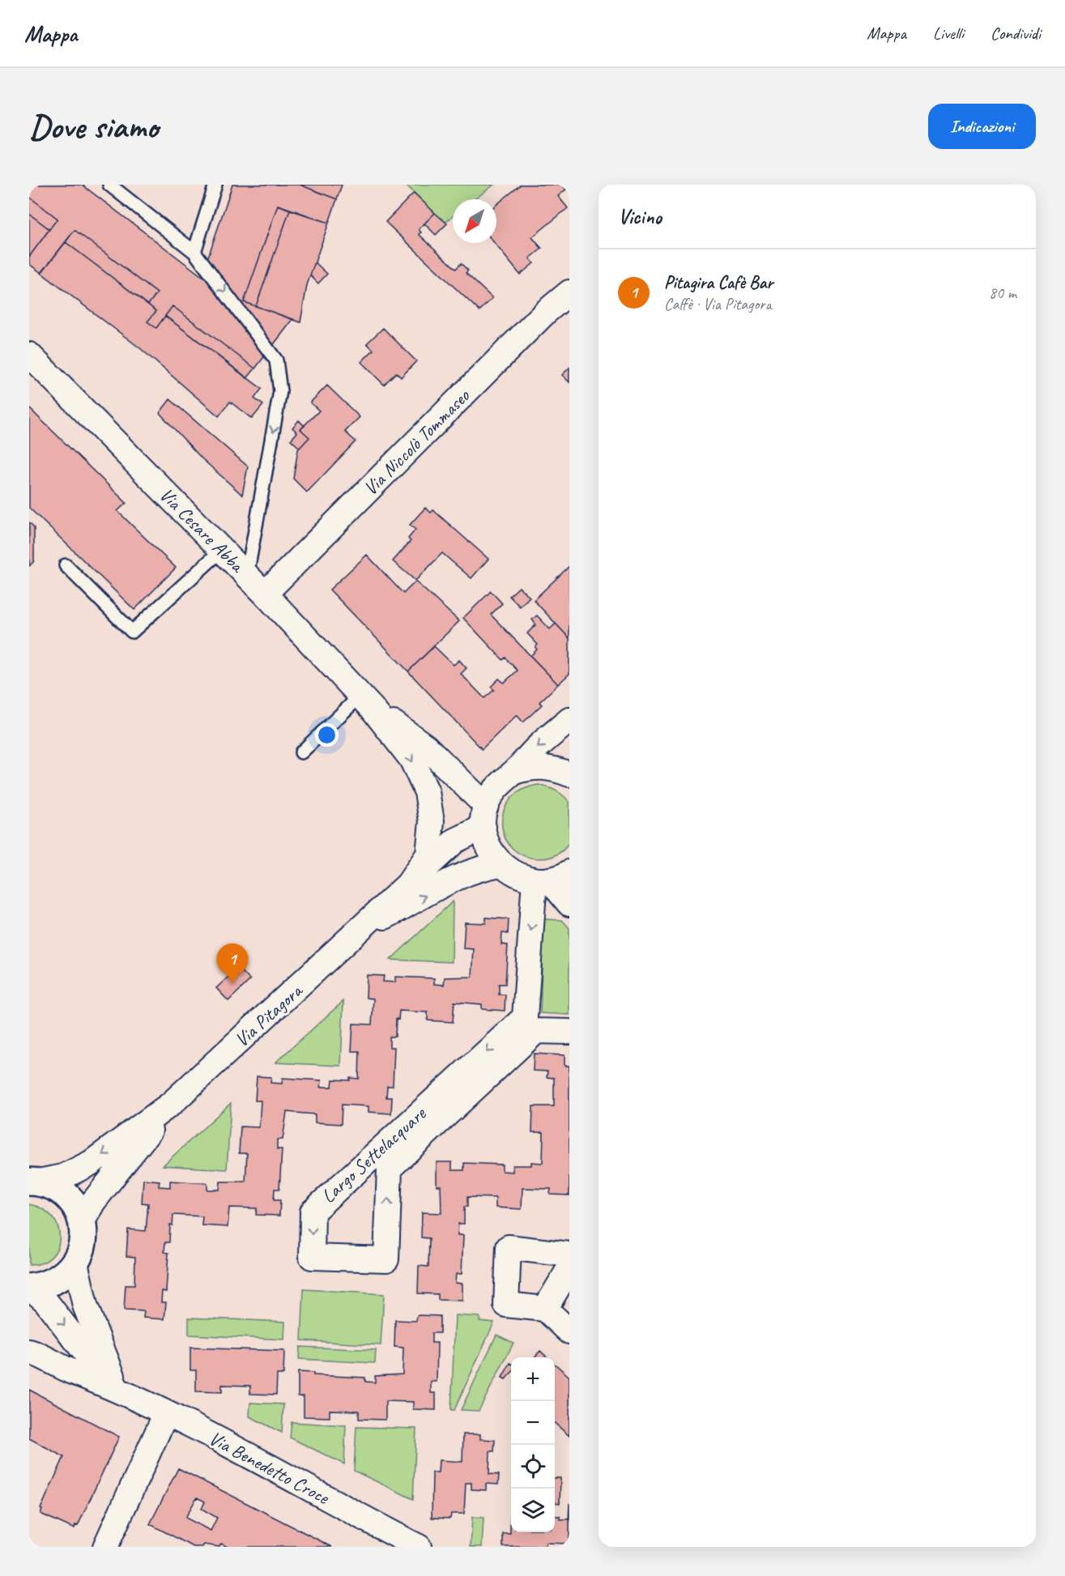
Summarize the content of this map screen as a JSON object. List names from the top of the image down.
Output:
{
  "streets": {
    "street": [
      "Via Niccolò Tommaseo",
      "Via Cesare Abba",
      "Via Pitagora",
      "Largo Settelacquare",
      "Via Benedetto Croce"
    ]
  },
  "crossings": [
    ["Via Niccolò Tommaseo", "Via Cesare Abba"],
    ["Via Cesare Abba", "Via Pitagora"],
    ["Via Pitagora", "Via Benedetto Croce"]
  ],
  "north": "bottom left",
  "page": {
    "header": "Mappa",
    "nav": ["Mappa", "Livelli", "Condividi"],
    "buttons": "Indicazioni",
    "title": "Dove siamo",
    "heading": "Vicino",
    "list": [
      {
        "mark": "1",
        "name": "Pitagira Cafè Bar",
        "note": "Caffè · Via Pitagora",
        "value": "80 m"
      }
    ],
    "pins": "1",
    "map_buttons": ["+", "−"]
  }
}
